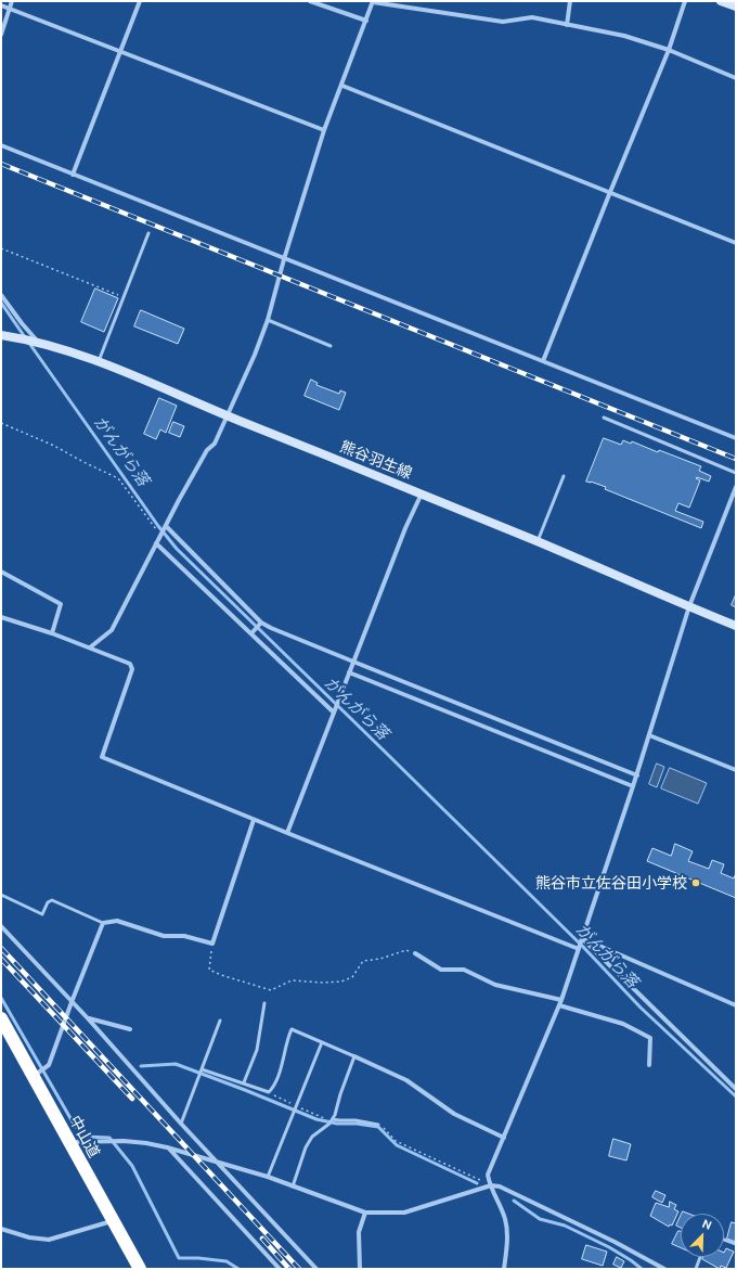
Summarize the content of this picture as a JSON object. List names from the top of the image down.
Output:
{
  "streets": {
    "highway": ["中山道"],
    "main road": ["熊谷羽生線"]
  },
  "water": ["がんがら落"],
  "places": ["熊谷市立佐谷田小学校"],
  "north": "top right"
}
